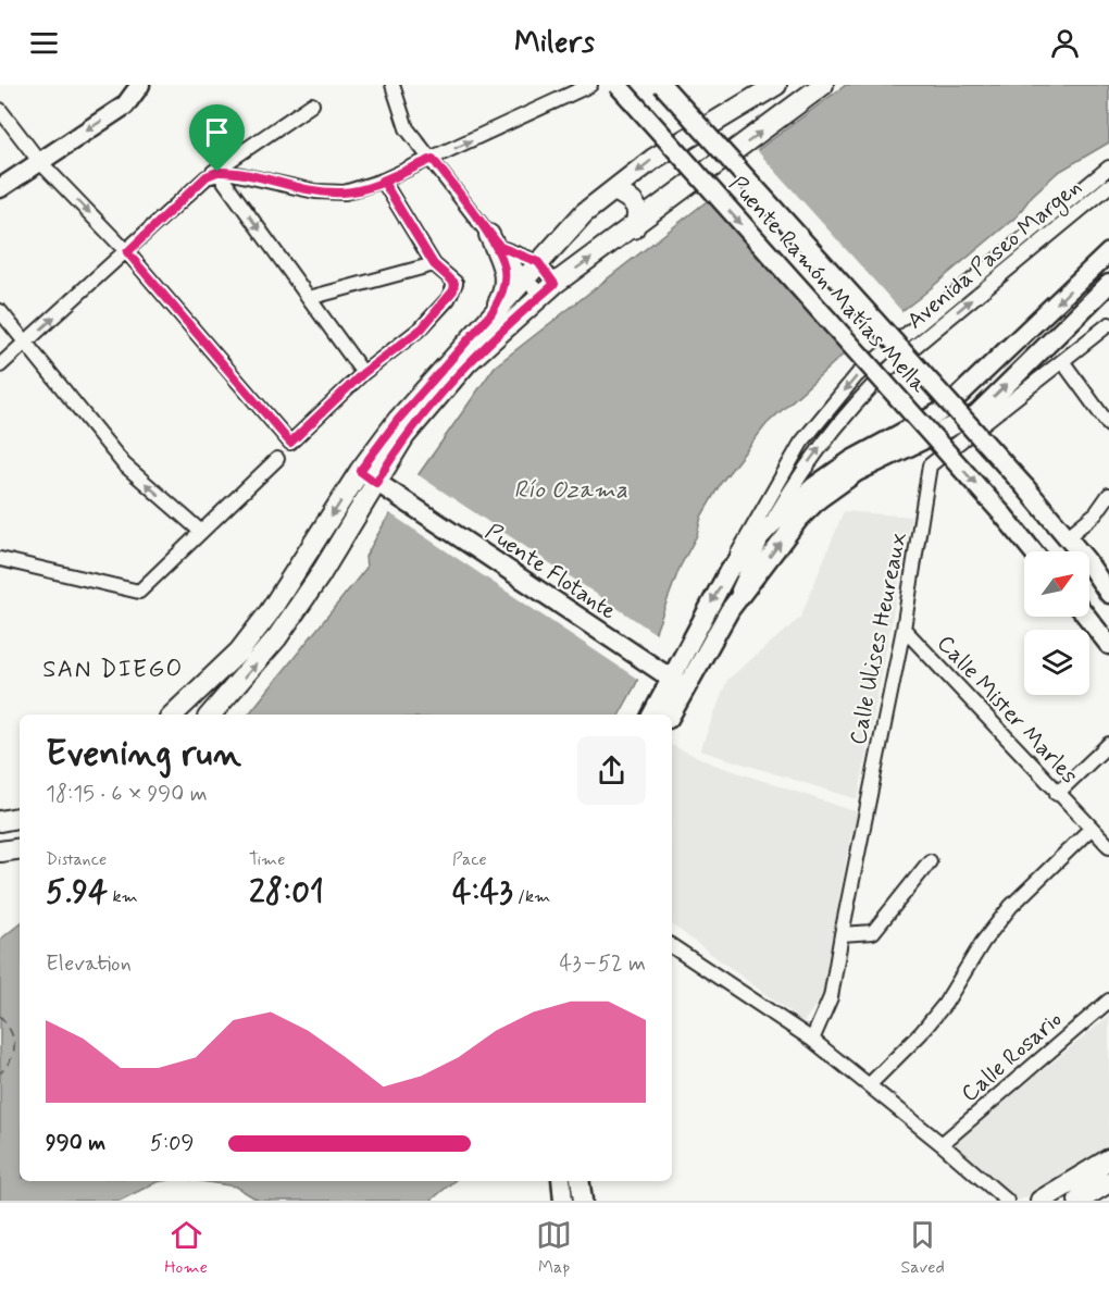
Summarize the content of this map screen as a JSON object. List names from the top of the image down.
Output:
{
  "streets": {
    "main road": ["Puente Ramón Matías Mella", "Puente Flotante"],
    "street": [
      "Avenida Paseo Margen",
      "Calle Ulises Heureaux",
      "Calle Mister Marles",
      "Calle Rosario"
    ]
  },
  "crossings": [
    ["Calle Ulises Heureaux", "Calle Mister Marles"]
  ],
  "districts": ["SAN DIEGO"],
  "water": ["Río Ozama"],
  "north": "top right",
  "page": {
    "header": "Milers",
    "heading": ["Evening run", "18:15 · 6 × 990 m"],
    "stats": [
      ["Distance", "5.94 km"],
      ["Time", "28:01"],
      ["Pace", "4:43 /km"]
    ],
    "chart": ["Elevation", "43–52 m"],
    "list": [
      {
        "name": "990 m",
        "note": "5:09"
      }
    ],
    "tabs": ["Home", "Map", "Saved"]
  }
}
